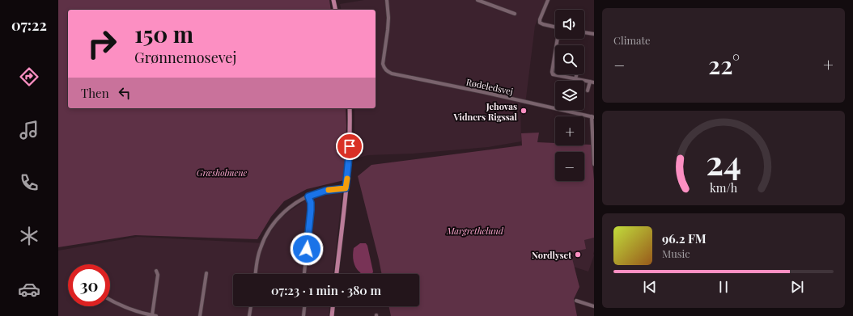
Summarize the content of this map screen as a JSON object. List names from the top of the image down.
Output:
{
  "streets": {
    "street": ["Rødeledsvej"]
  },
  "parks": ["Græsholmene", "Margrethelund"],
  "places": ["Jehovas Vidners Rigssal", "Nordlyset"],
  "page": {
    "tabs": "07:22",
    "tile": "Climate",
    "map_buttons": ["+", "−"],
    "turn": ["150 m", "Grønnemosevej"],
    "heat": ["−", "22°", "+"],
    "then": "Then",
    "song": ["96.2 FM", "Music"],
    "limit": "30",
    "trip": "07:23 · 1 min · 380 m",
    "gauge": ["24", "km/h"]
  }
}
